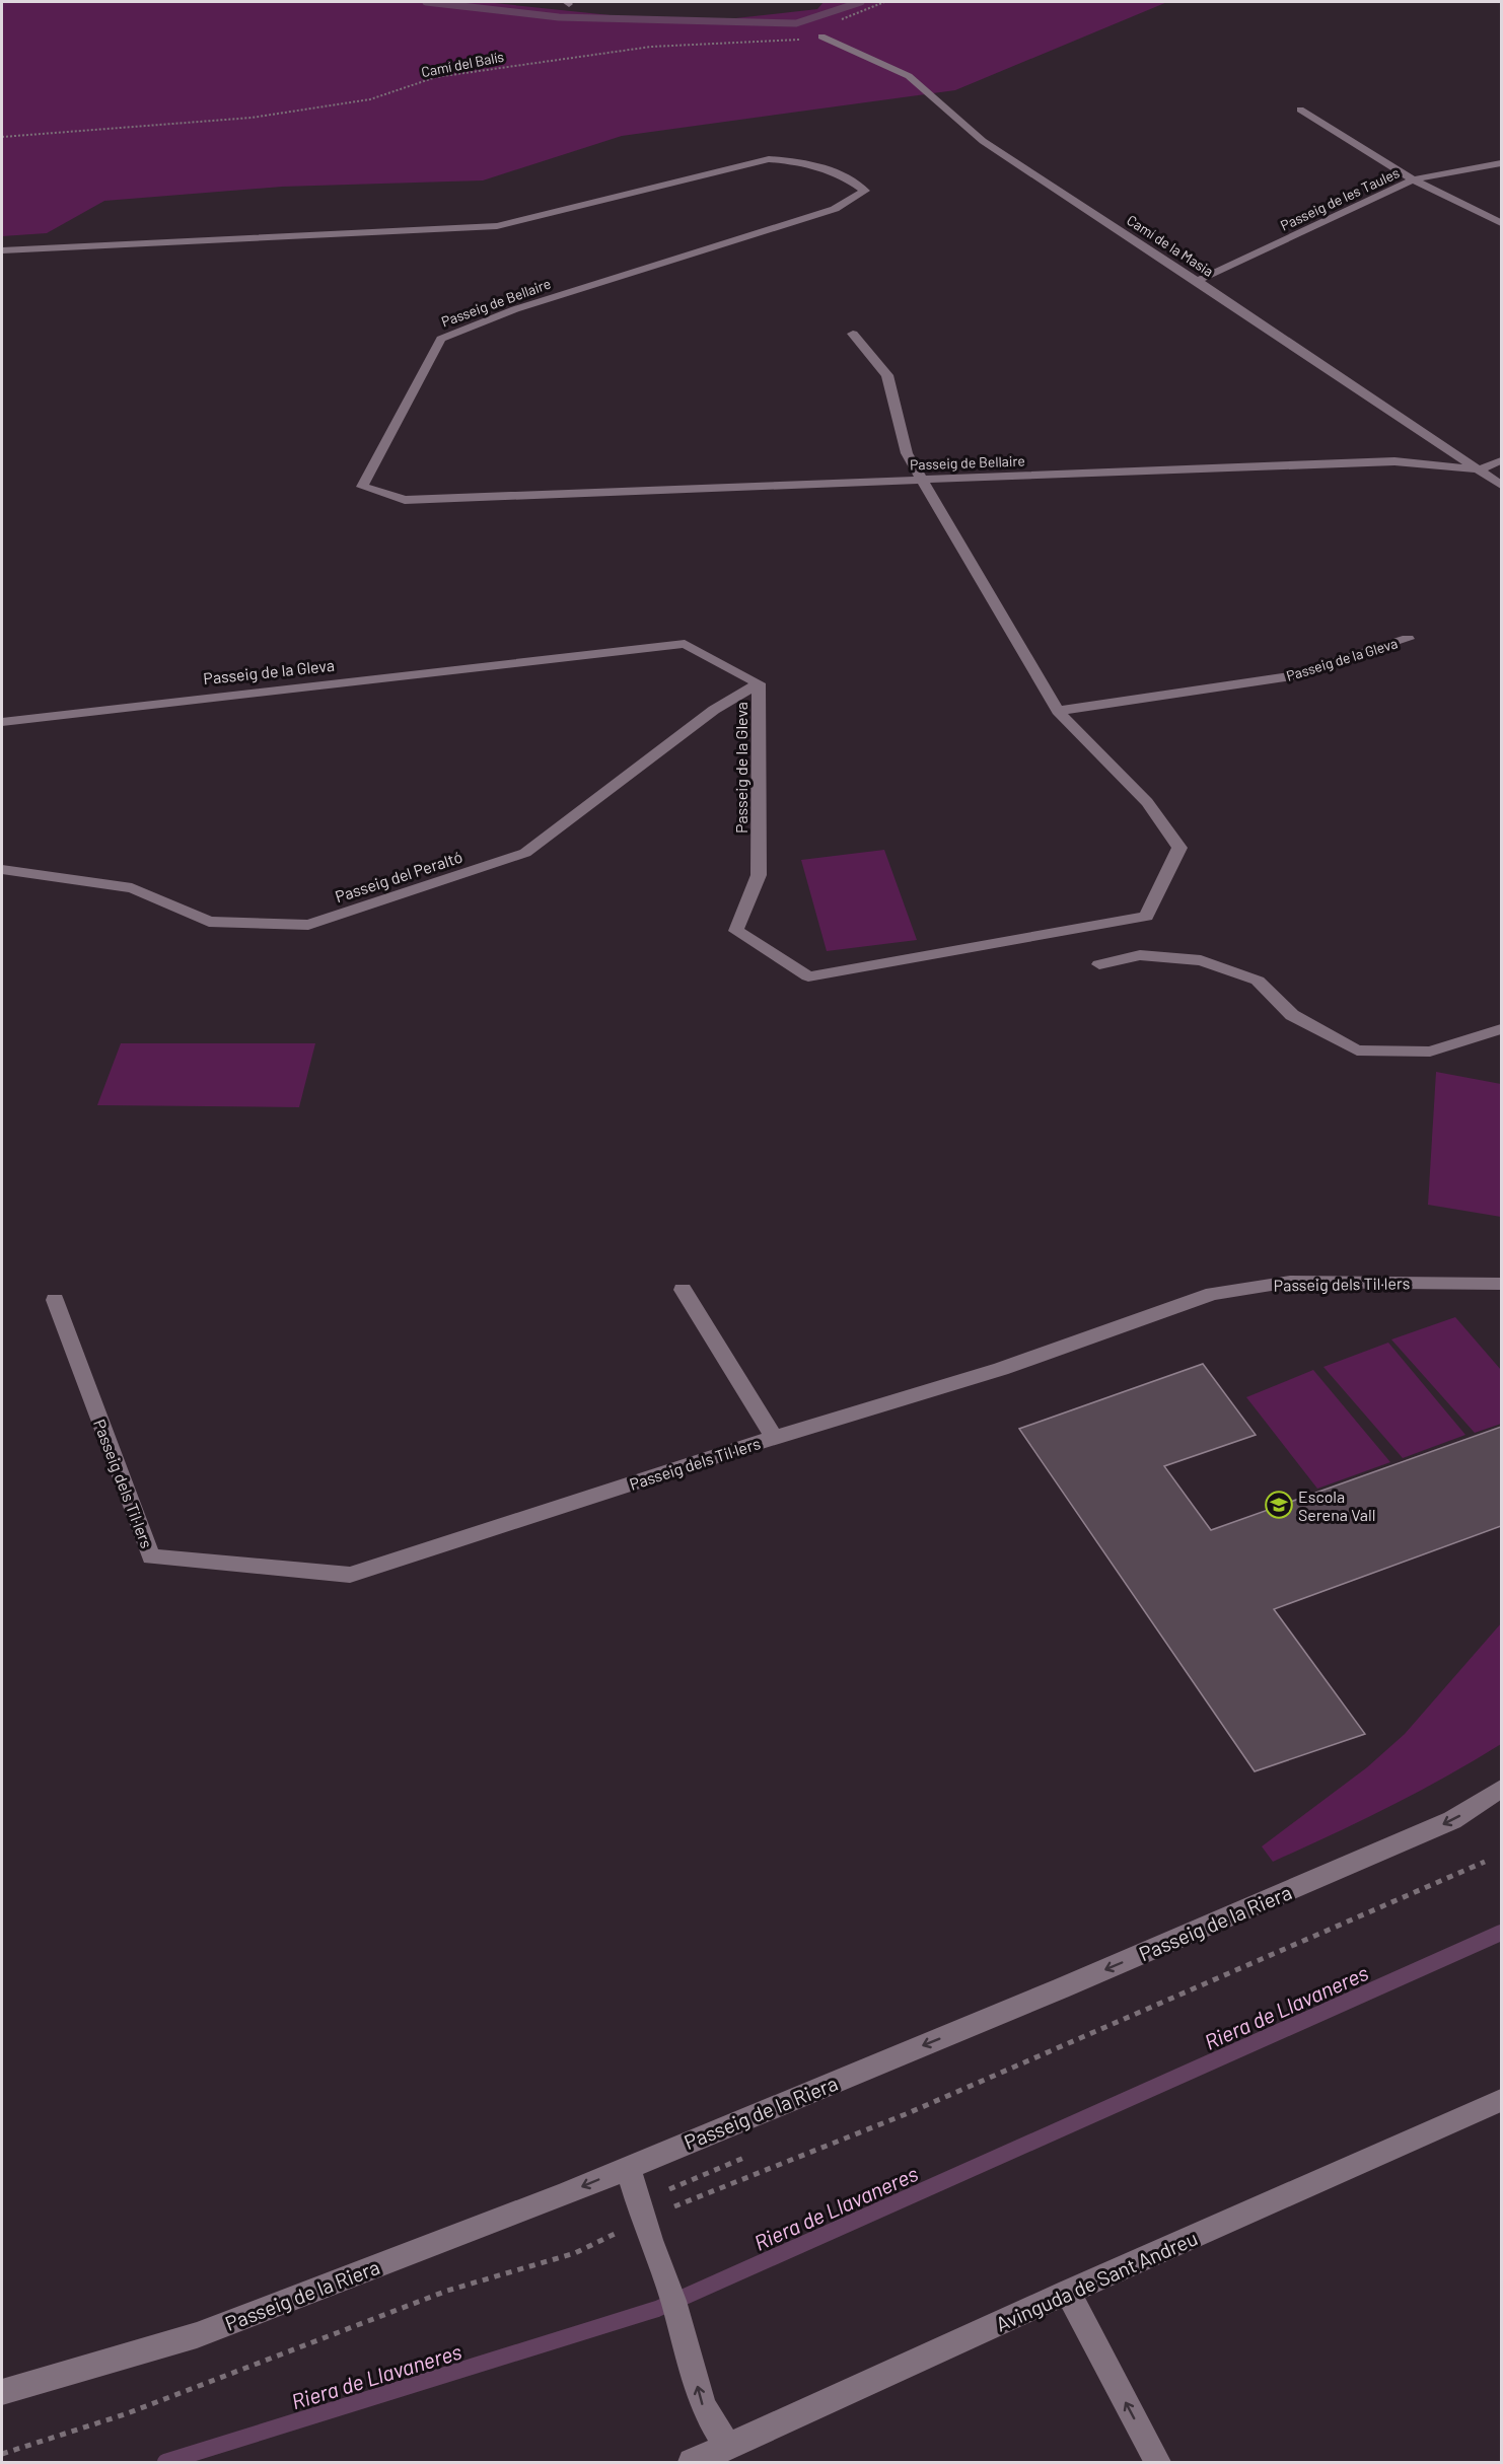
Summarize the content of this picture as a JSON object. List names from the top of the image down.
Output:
{
  "streets": {
    "street": [
      "Passeig de les Taules",
      "Camí de la Masia",
      "Passeig de Bellaire",
      "Passeig de la Gleva",
      "Passeig del Peraltó",
      "Passeig dels Til·lers",
      "Passeig de la Riera",
      "Avinguda de Sant Andreu"
    ],
    "path": ["Camí del Balís"]
  },
  "crossings": [
    ["Camí del Balís", "Camí de la Masia"],
    ["Passeig de les Taules", "Camí de la Masia"],
    ["Camí de la Masia", "Passeig de Bellaire"],
    ["Passeig de Bellaire", "Passeig de la Gleva"],
    ["Passeig de la Gleva", "Passeig del Peraltó"]
  ],
  "one_way": ["Passeig de la Riera"],
  "water": ["Riera de Llavaneres"],
  "places": {
    "school or university": ["Escola Serena Vall"]
  }
}
